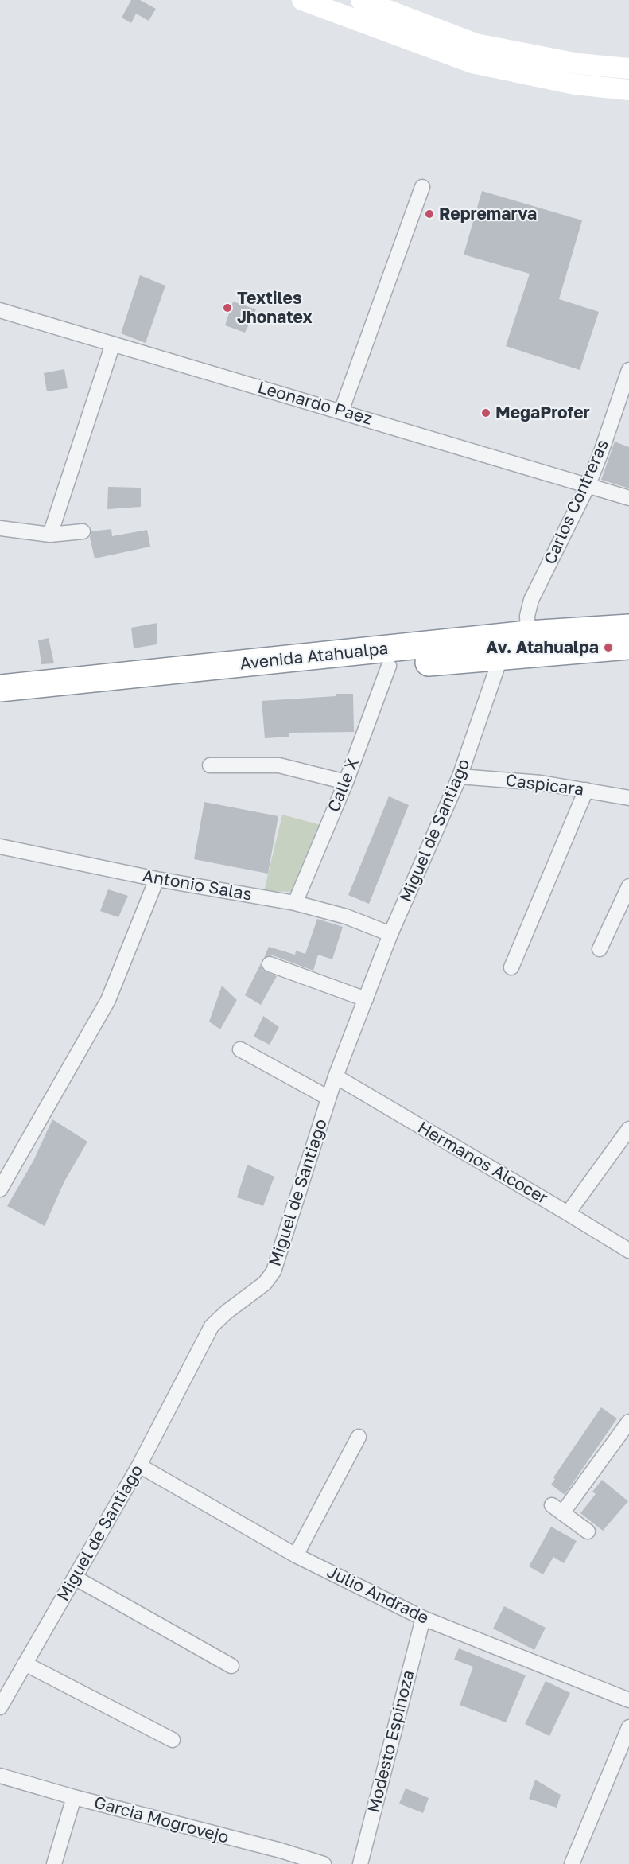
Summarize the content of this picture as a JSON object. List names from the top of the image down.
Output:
{
  "streets": {
    "highway": ["Avenida Atahualpa"],
    "street": [
      "Leonardo Paez",
      "Carlos Contreras",
      "Calle X",
      "Caspicara",
      "Miguel de Santiago",
      "Antonio Salas",
      "Hermanos Alcocer",
      "Julio Andrade",
      "Modesto Espinoza",
      "Garcia Mogrovejo"
    ]
  },
  "crossings": [
    ["Leonardo Paez", "Carlos Contreras"],
    ["Carlos Contreras", "Avenida Atahualpa"],
    ["Avenida Atahualpa", "Calle X"],
    ["Avenida Atahualpa", "Miguel de Santiago"],
    ["Calle X", "Antonio Salas"],
    ["Caspicara", "Miguel de Santiago"],
    ["Miguel de Santiago", "Antonio Salas"],
    ["Miguel de Santiago", "Hermanos Alcocer"],
    ["Miguel de Santiago", "Julio Andrade"],
    ["Julio Andrade", "Modesto Espinoza"]
  ],
  "places": [
    "Repremarva",
    "Textiles Jhonatex",
    "MegaProfer",
    "Av. Atahualpa"
  ]
}
